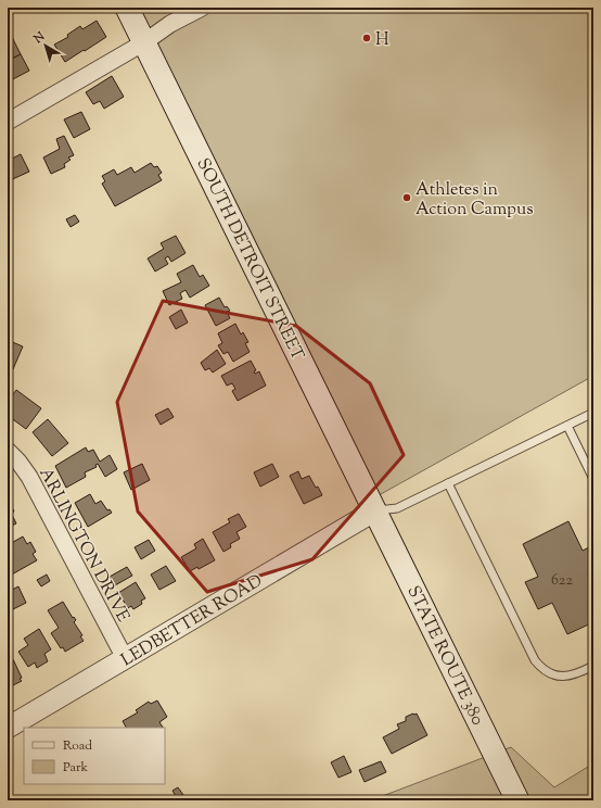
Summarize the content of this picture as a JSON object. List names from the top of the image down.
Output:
{
  "streets": {
    "main road": ["SOUTH DETROIT STREET", "STATE ROUTE 380"],
    "street": ["ARLINGTON DRIVE", "LEDBETTER ROAD"]
  },
  "crossings": [
    ["SOUTH DETROIT STREET", "LEDBETTER ROAD"],
    ["SOUTH DETROIT STREET", "STATE ROUTE 380"],
    ["ARLINGTON DRIVE", "LEDBETTER ROAD"],
    ["LEDBETTER ROAD", "STATE ROUTE 380"]
  ],
  "places": ["H", "Athletes in Action Campus"],
  "house_numbers": ["622"],
  "legend": ["Road", "Park"],
  "north": "top left"
}
